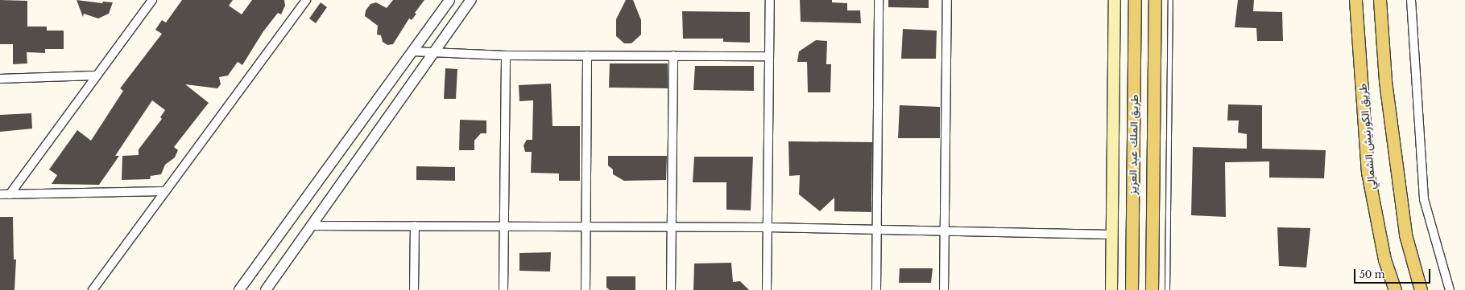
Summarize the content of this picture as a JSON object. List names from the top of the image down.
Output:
{
  "streets": {
    "main road": ["طريق الكورنيش الشمالي", "طريق الملك عبد العزيز"]
  },
  "scale_bar": "50 m"
}
